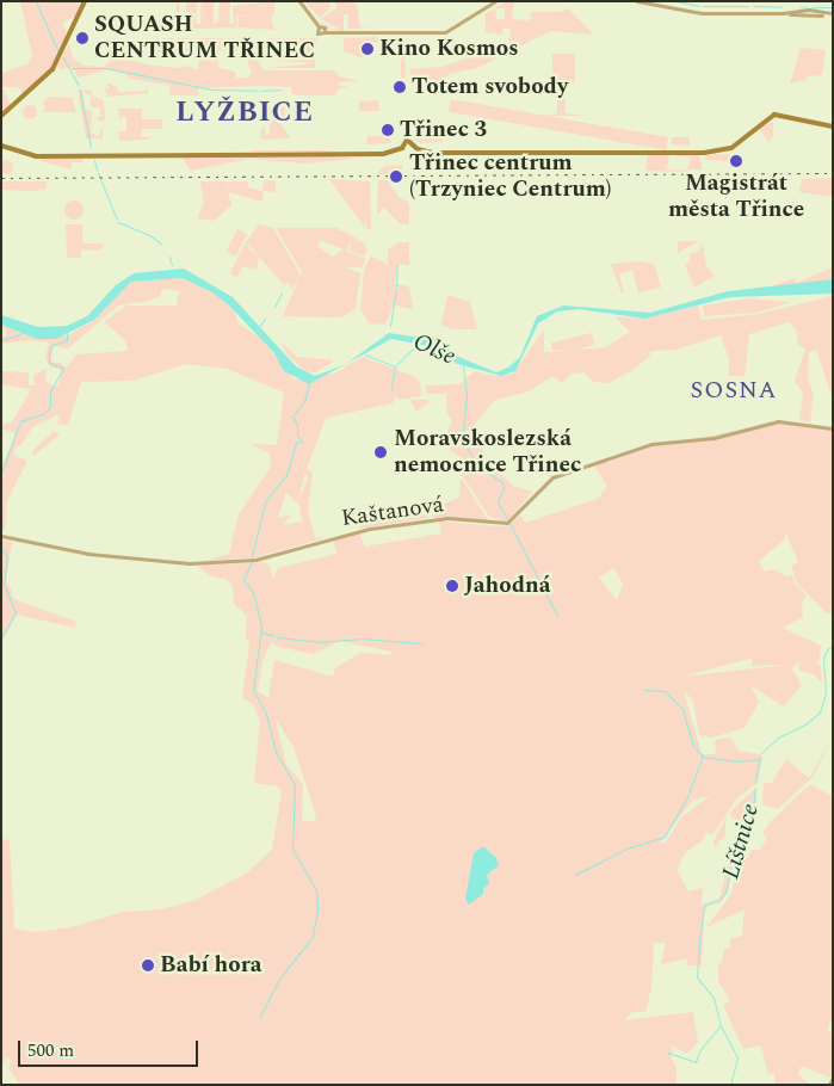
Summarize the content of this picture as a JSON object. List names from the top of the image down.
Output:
{
  "streets": {
    "street": ["Kaštanová"]
  },
  "districts": ["LYŽBICE", "SOSNA"],
  "water": ["Olše", "Líštnice"],
  "places": [
    "SQUASH CENTRUM TŘINEC",
    "Kino Kosmos",
    "Totem svobody",
    "Třinec 3",
    "Magistrát města Třince",
    "Třinec centrum (Trzyniec Centrum)",
    "Moravskoslezská nemocnice Třinec",
    "Jahodná",
    "Babí hora"
  ],
  "scale_bar": "500 m"
}
